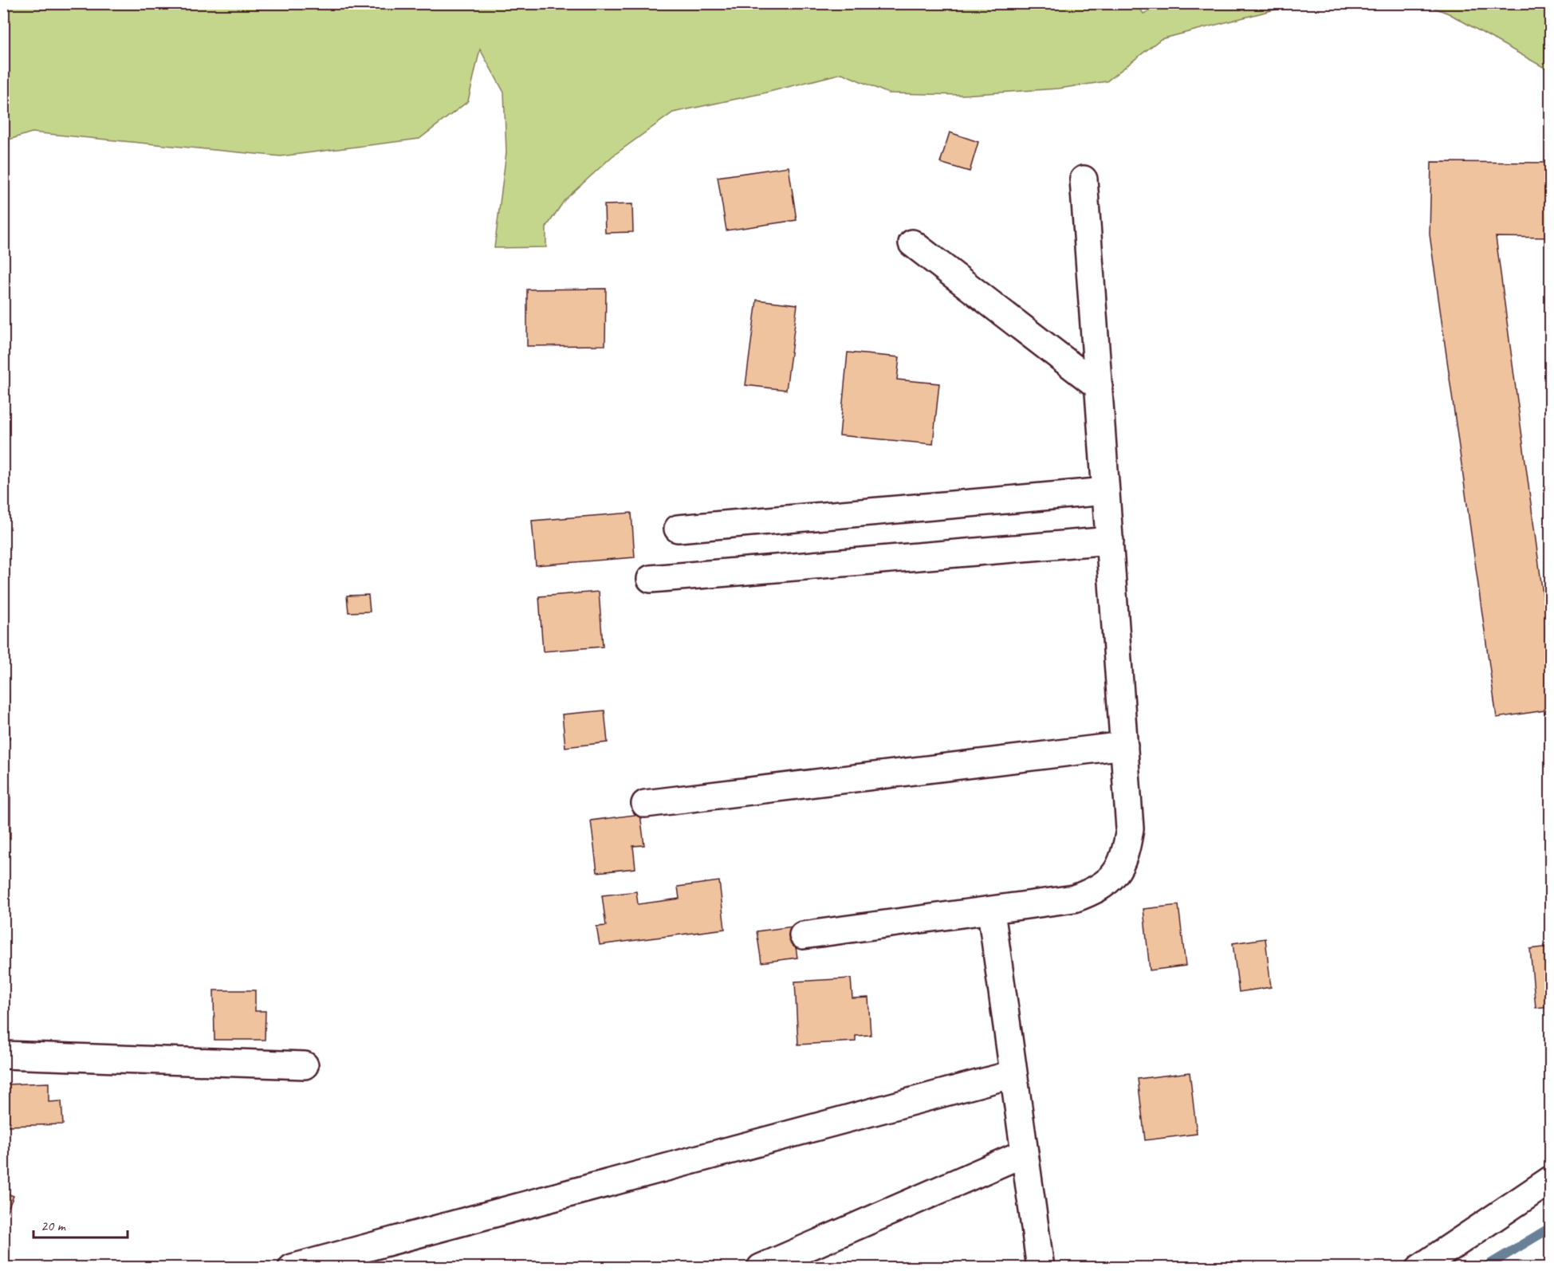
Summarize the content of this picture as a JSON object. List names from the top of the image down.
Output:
{
  "scale_bar": "20 m"
}
